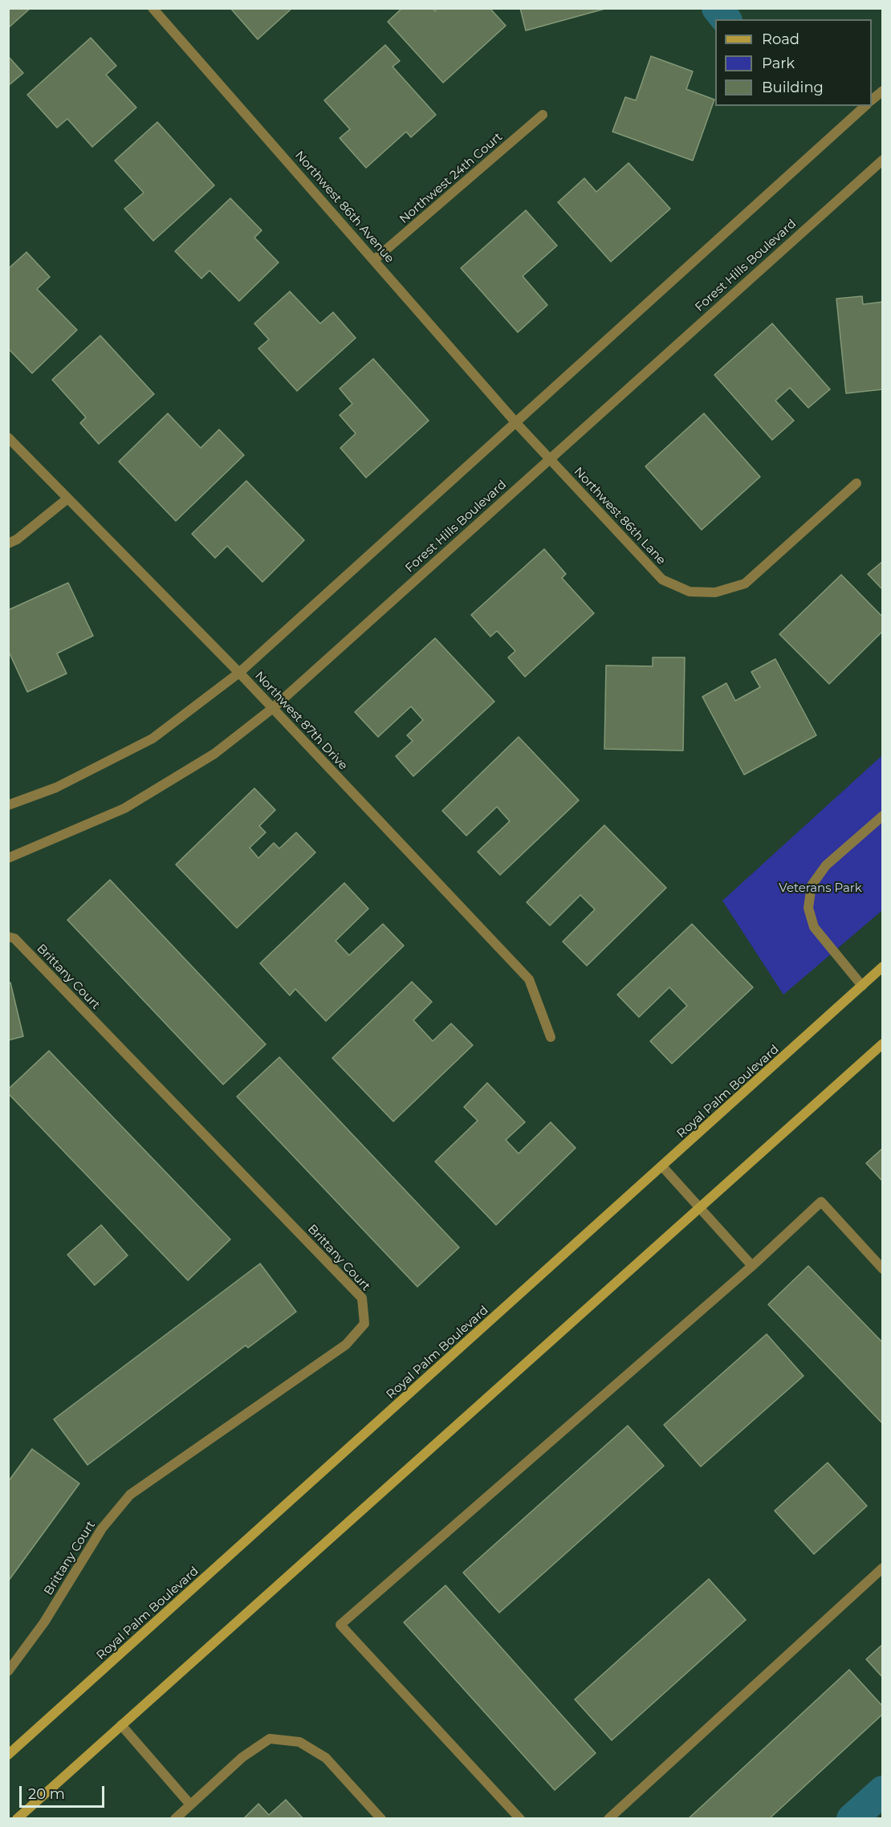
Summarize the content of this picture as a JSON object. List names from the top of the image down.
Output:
{
  "streets": {
    "main road": ["Royal Palm Boulevard"],
    "street": [
      "Northwest 24th Court",
      "Northwest 86th Avenue",
      "Forest Hills Boulevard",
      "Northwest 86th Lane",
      "Northwest 87th Drive",
      "Brittany Court"
    ]
  },
  "crossings": [
    ["Northwest 24th Court", "Northwest 86th Avenue"],
    ["Northwest 86th Avenue", "Northwest 86th Lane"],
    ["Forest Hills Boulevard", "Northwest 86th Lane"],
    ["Forest Hills Boulevard", "Northwest 87th Drive"]
  ],
  "parks": ["Veterans Park"],
  "legend": ["Road", "Park", "Building"],
  "scale_bar": "20 m"
}
